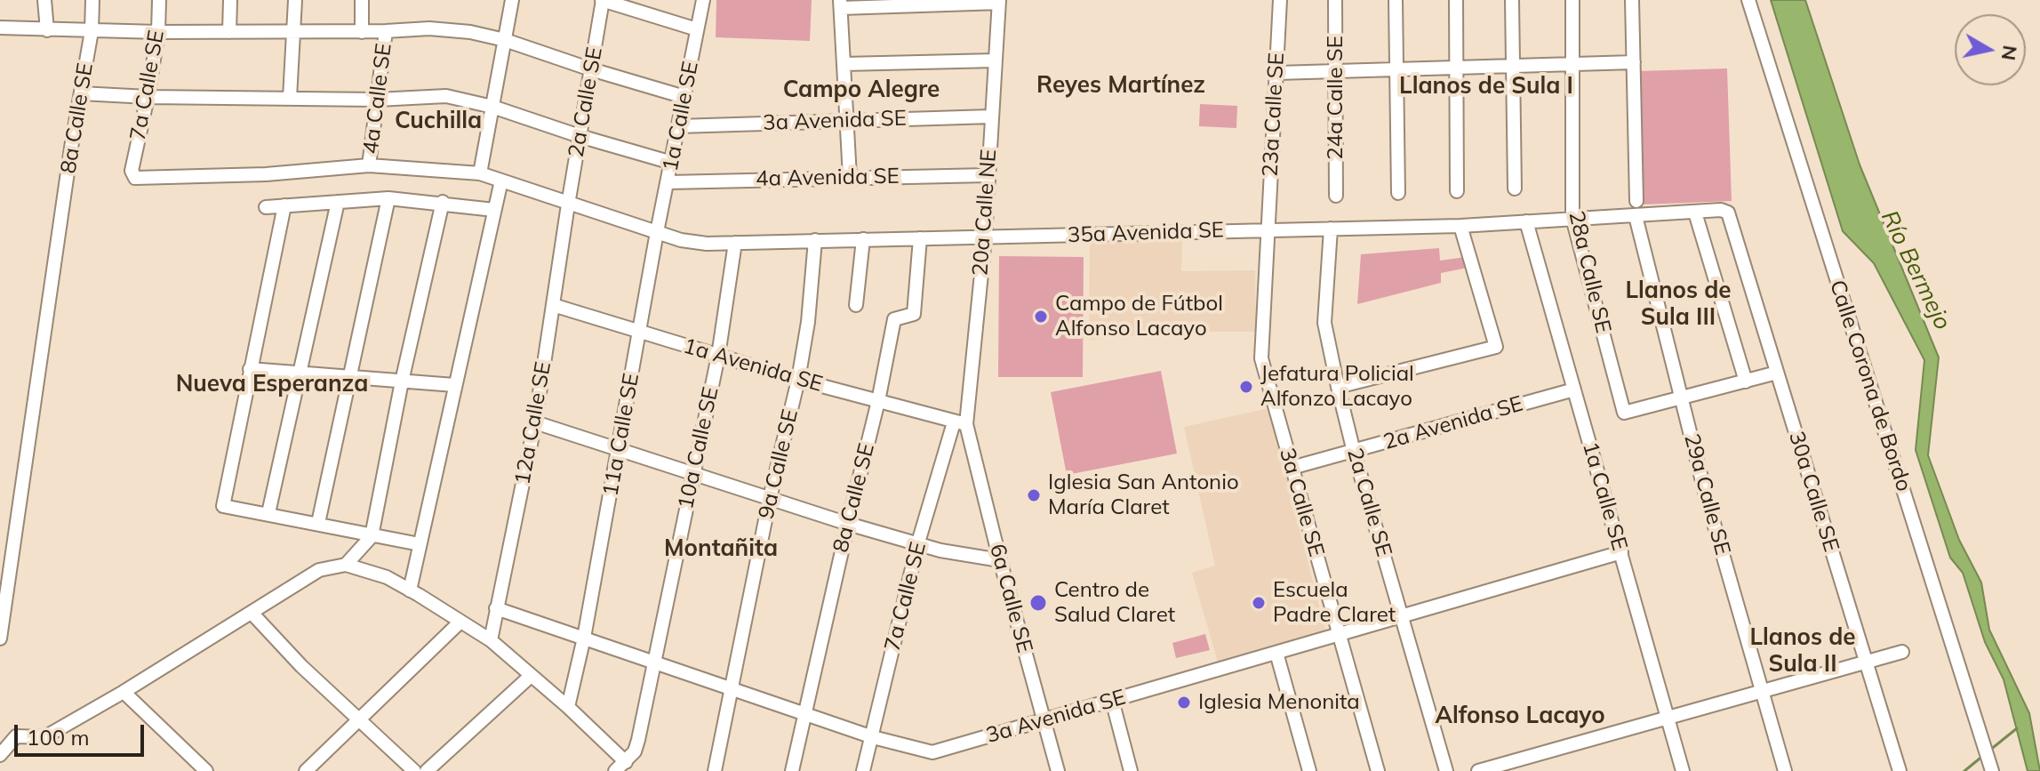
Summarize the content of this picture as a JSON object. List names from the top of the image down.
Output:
{
  "streets": {
    "street": [
      "7a Calle SE",
      "24a Calle SE",
      "4a Calle SE",
      "2a Calle SE",
      "23a Calle SE",
      "1a Calle SE",
      "8a Calle SE",
      "3a Avenida SE",
      "4a Avenida SE",
      "20a Calle NE",
      "35a Avenida SE",
      "28a Calle SE",
      "1a Avenida SE",
      "Calle Corona de Bordo",
      "12a Calle SE",
      "2a Avenida SE",
      "11a Calle SE",
      "10a Calle SE",
      "9a Calle SE",
      "30a Calle SE",
      "29a Calle SE",
      "3a Calle SE",
      "6a Calle SE"
    ]
  },
  "crossings": [
    ["7a Calle SE", "3a Avenida SE"],
    ["7a Calle SE", "20a Calle NE"],
    ["7a Calle SE", "35a Avenida SE"],
    ["7a Calle SE", "1a Avenida SE"],
    ["7a Calle SE", "6a Calle SE"],
    ["4a Calle SE", "35a Avenida SE"],
    ["2a Calle SE", "3a Avenida SE"],
    ["2a Calle SE", "35a Avenida SE"],
    ["2a Calle SE", "12a Calle SE"],
    ["2a Calle SE", "2a Avenida SE"],
    ["23a Calle SE", "35a Avenida SE"],
    ["23a Calle SE", "3a Calle SE"],
    ["1a Calle SE", "3a Avenida SE"],
    ["1a Calle SE", "4a Avenida SE"],
    ["1a Calle SE", "35a Avenida SE"],
    ["1a Calle SE", "2a Avenida SE"],
    ["1a Calle SE", "11a Calle SE"],
    ["8a Calle SE", "3a Avenida SE"],
    ["8a Calle SE", "35a Avenida SE"],
    ["8a Calle SE", "1a Avenida SE"],
    ["3a Avenida SE", "20a Calle NE"],
    ["3a Avenida SE", "12a Calle SE"],
    ["3a Avenida SE", "11a Calle SE"],
    ["3a Avenida SE", "10a Calle SE"],
    ["3a Avenida SE", "9a Calle SE"],
    ["3a Avenida SE", "3a Calle SE"],
    ["3a Avenida SE", "6a Calle SE"],
    ["4a Avenida SE", "20a Calle NE"],
    ["20a Calle NE", "35a Avenida SE"],
    ["20a Calle NE", "1a Avenida SE"],
    ["20a Calle NE", "6a Calle SE"],
    ["35a Avenida SE", "28a Calle SE"],
    ["35a Avenida SE", "12a Calle SE"],
    ["35a Avenida SE", "11a Calle SE"],
    ["35a Avenida SE", "10a Calle SE"],
    ["35a Avenida SE", "9a Calle SE"],
    ["35a Avenida SE", "30a Calle SE"],
    ["35a Avenida SE", "29a Calle SE"],
    ["35a Avenida SE", "3a Calle SE"],
    ["28a Calle SE", "29a Calle SE"],
    ["1a Avenida SE", "12a Calle SE"],
    ["1a Avenida SE", "11a Calle SE"],
    ["1a Avenida SE", "10a Calle SE"],
    ["1a Avenida SE", "9a Calle SE"],
    ["1a Avenida SE", "6a Calle SE"],
    ["2a Avenida SE", "3a Calle SE"]
  ],
  "districts": [
    "Reyes Martínez",
    "Llanos de Sula I",
    "Campo Alegre",
    "Cuchilla",
    "Llanos de Sula III",
    "Nueva Esperanza",
    "Montañita",
    "Llanos de Sula II",
    "Alfonso Lacayo"
  ],
  "water": ["Río Bermejo"],
  "places": [
    "Campo de Fútbol Alfonso Lacayo",
    "Jefatura Policial Alfonzo Lacayo",
    "Iglesia San Antonio María Claret",
    "Centro de Salud Claret",
    "Escuela Padre Claret",
    "Iglesia Menonita"
  ],
  "scale_bar": "100 m",
  "north": "right"
}
